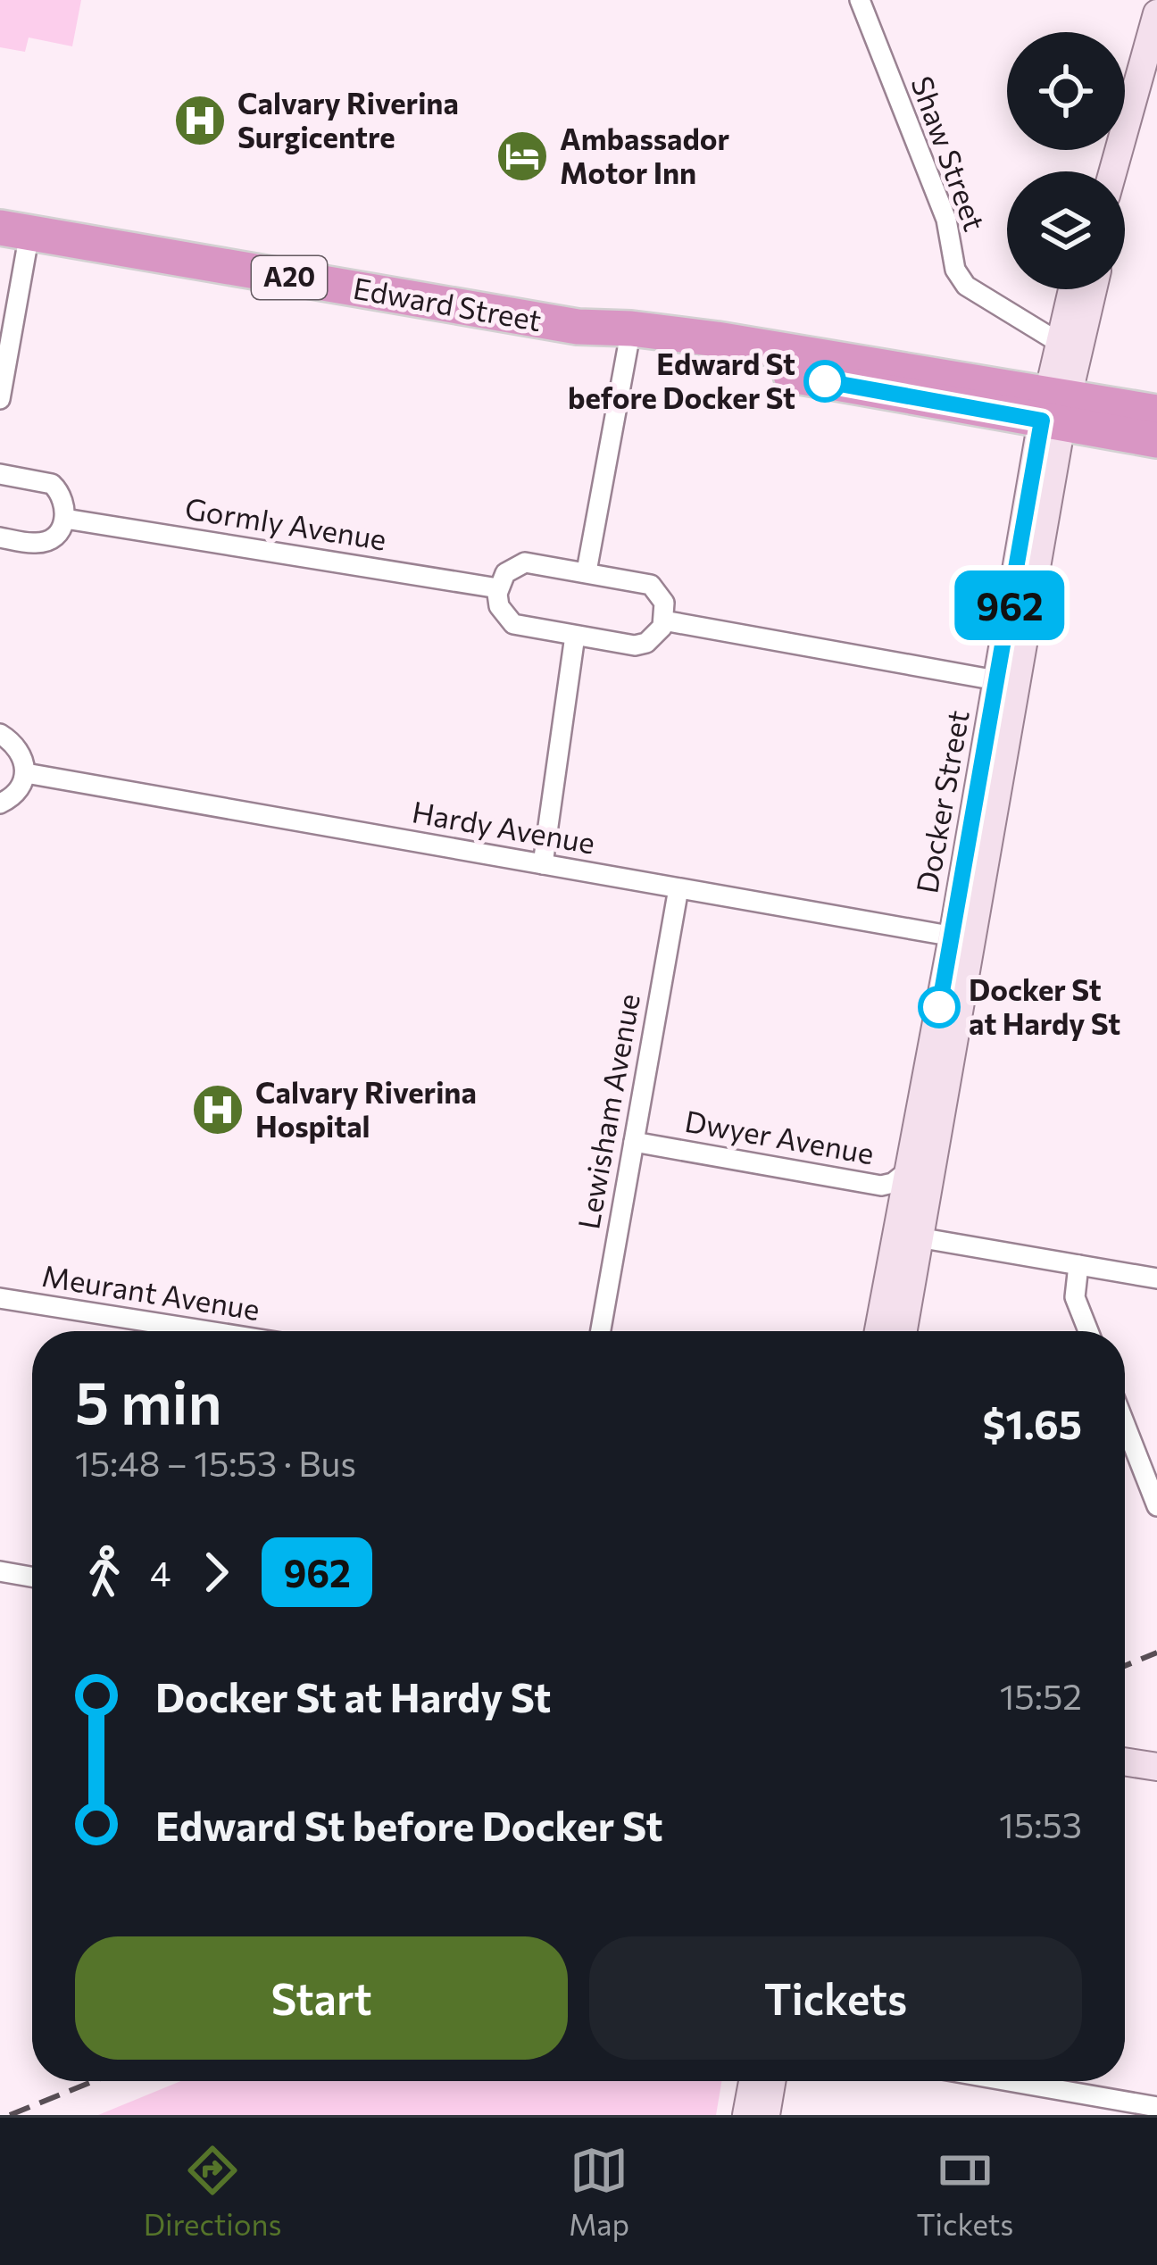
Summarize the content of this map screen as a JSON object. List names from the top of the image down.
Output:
{
  "streets": {
    "highway": ["A20", "Edward Street"],
    "main road": ["Docker Street"],
    "street": [
      "Shaw Street",
      "Gormly Avenue",
      "Hardy Avenue",
      "Lewisham Avenue",
      "Dwyer Avenue",
      "Meurant Avenue"
    ]
  },
  "crossings": [
    ["Shaw Street", "Docker Street"],
    ["Edward Street", "Docker Street"],
    ["Docker Street", "Hardy Avenue"],
    ["Docker Street", "Dwyer Avenue"],
    ["Hardy Avenue", "Lewisham Avenue"],
    ["Lewisham Avenue", "Dwyer Avenue"]
  ],
  "places": {
    "hospital": ["Calvary Riverina Surgicentre", "Calvary Riverina Hospital"],
    "hotel": ["Ambassador Motor Inn"],
    "other": ["Edward St before Docker St", "Docker St at Hardy St"]
  },
  "lines": ["bus line 962"],
  "page": {
    "on_map": "962",
    "heading": ["5 min", "15:48 – 15:53 · Bus", "$1.65"],
    "legs": ["4", "962"],
    "list": [
      {
        "name": "Docker St at Hardy St",
        "value": "15:52"
      },
      {
        "name": "Edward St before Docker St",
        "value": "15:53"
      }
    ],
    "buttons": ["Start", "Tickets"],
    "tabs": ["Directions", "Map", "Tickets"]
  }
}
